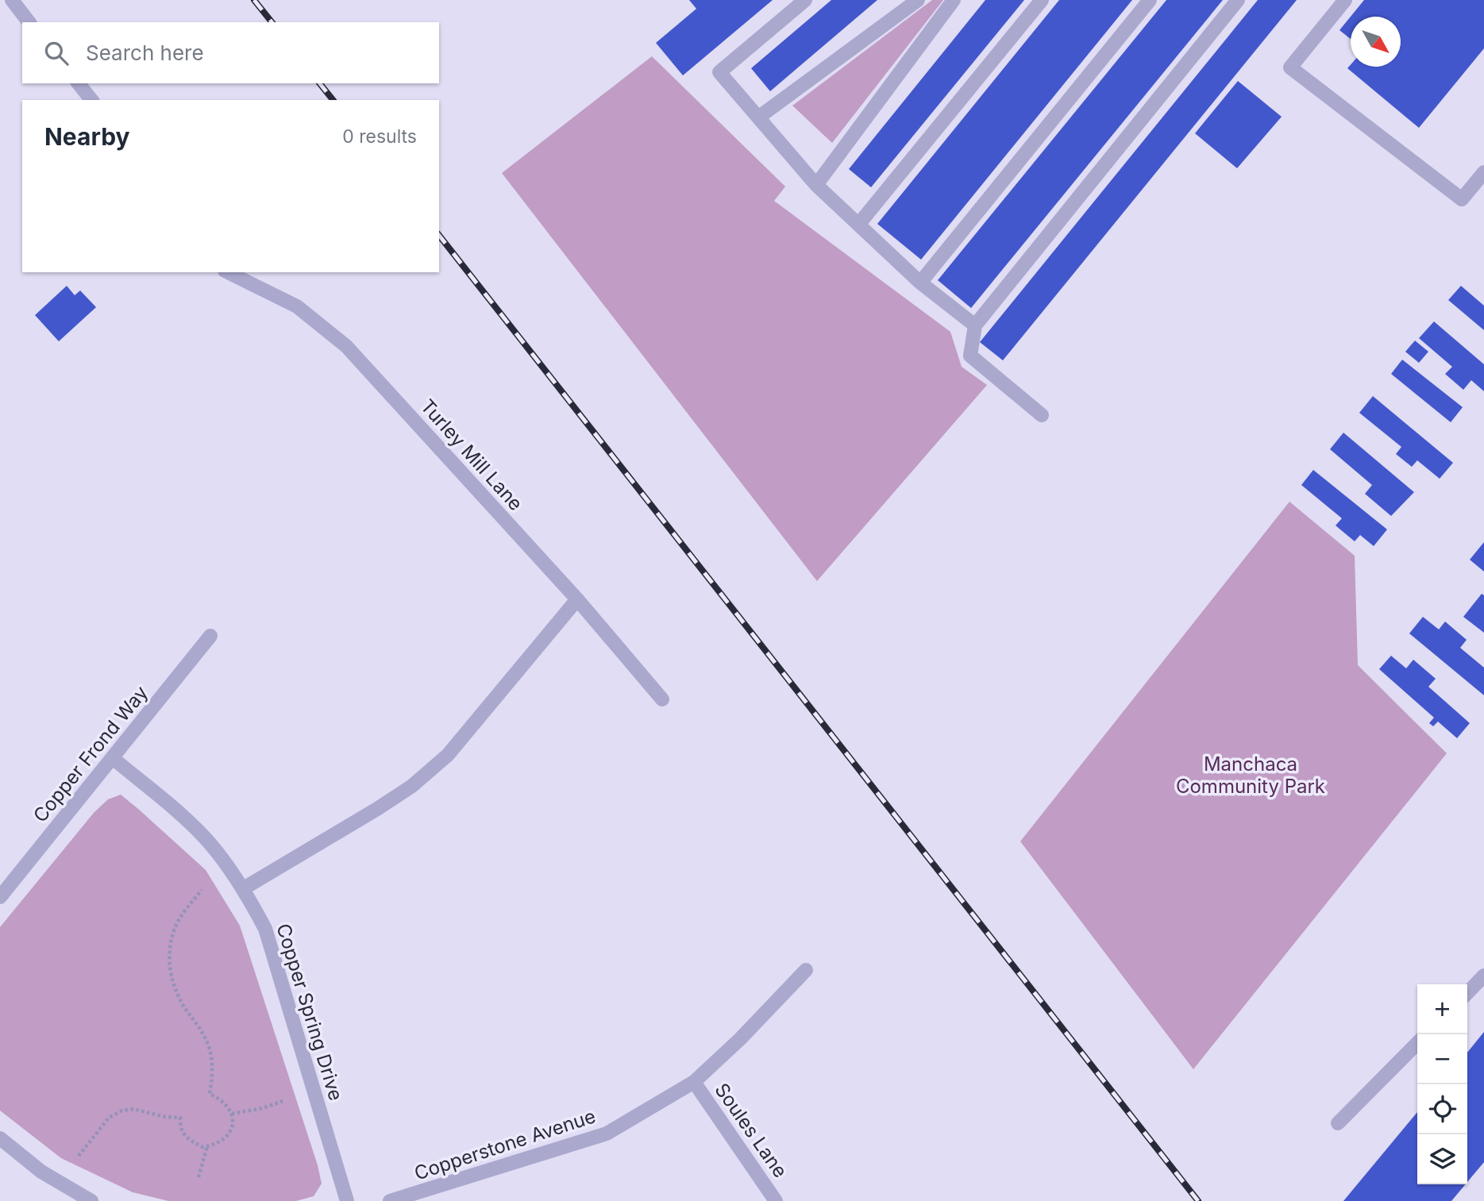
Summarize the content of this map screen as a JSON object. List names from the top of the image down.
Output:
{
  "streets": {
    "street": [
      "Turley Mill Lane",
      "Copper Frond Way",
      "Copper Spring Drive",
      "Soules Lane",
      "Copperstone Avenue"
    ]
  },
  "crossings": [
    ["Copper Frond Way", "Copper Spring Drive"],
    ["Soules Lane", "Copperstone Avenue"]
  ],
  "parks": ["Manchaca Community Park"],
  "north": "bottom right",
  "page": {
    "search": "Search here",
    "heading": ["Nearby", "0 results"],
    "map_buttons": ["+", "−"]
  }
}
